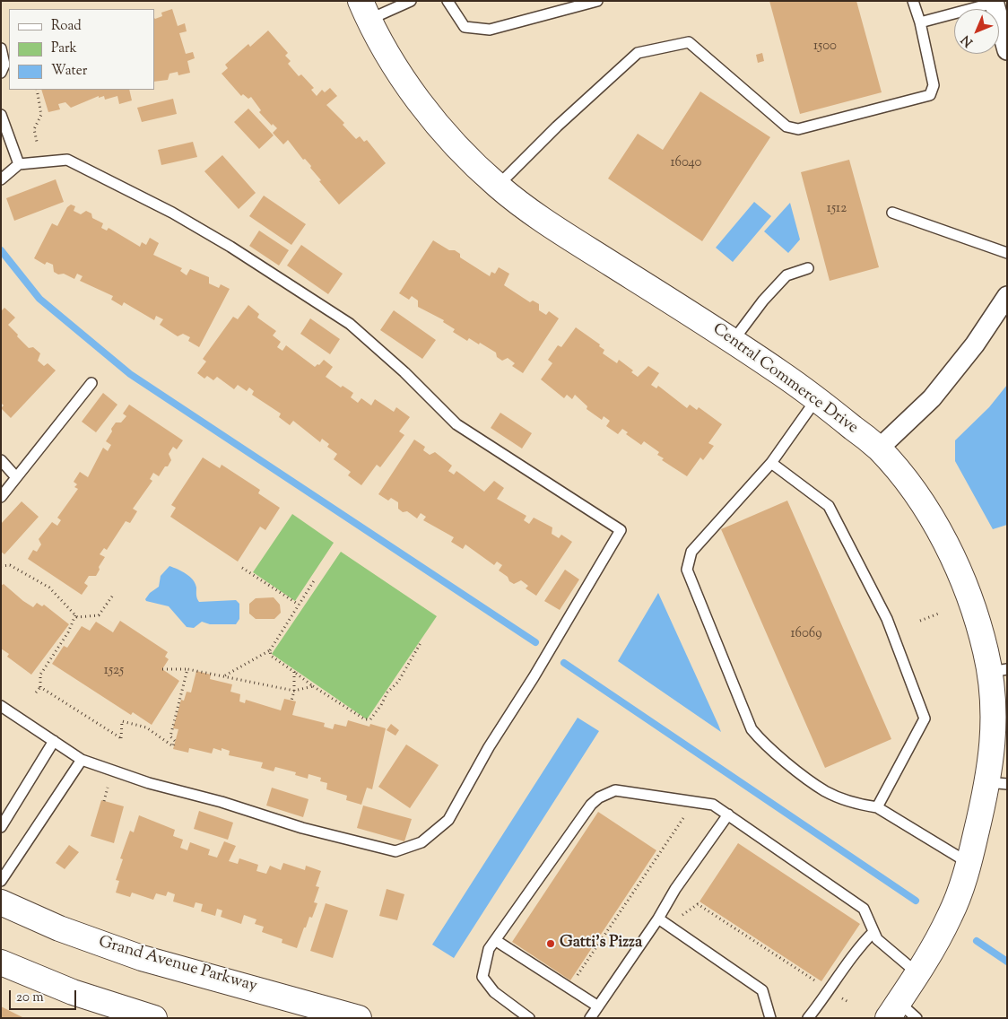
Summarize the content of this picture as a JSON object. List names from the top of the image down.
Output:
{
  "streets": {
    "street": ["Central Commerce Drive", "Grand Avenue Parkway"]
  },
  "places": ["Gatti's Pizza"],
  "house_numbers": [
    "1500",
    "16040",
    "1512",
    "16069",
    "1525"
  ],
  "legend": ["Road", "Park", "Water"],
  "scale_bar": "20 m",
  "north": "bottom left"
}
